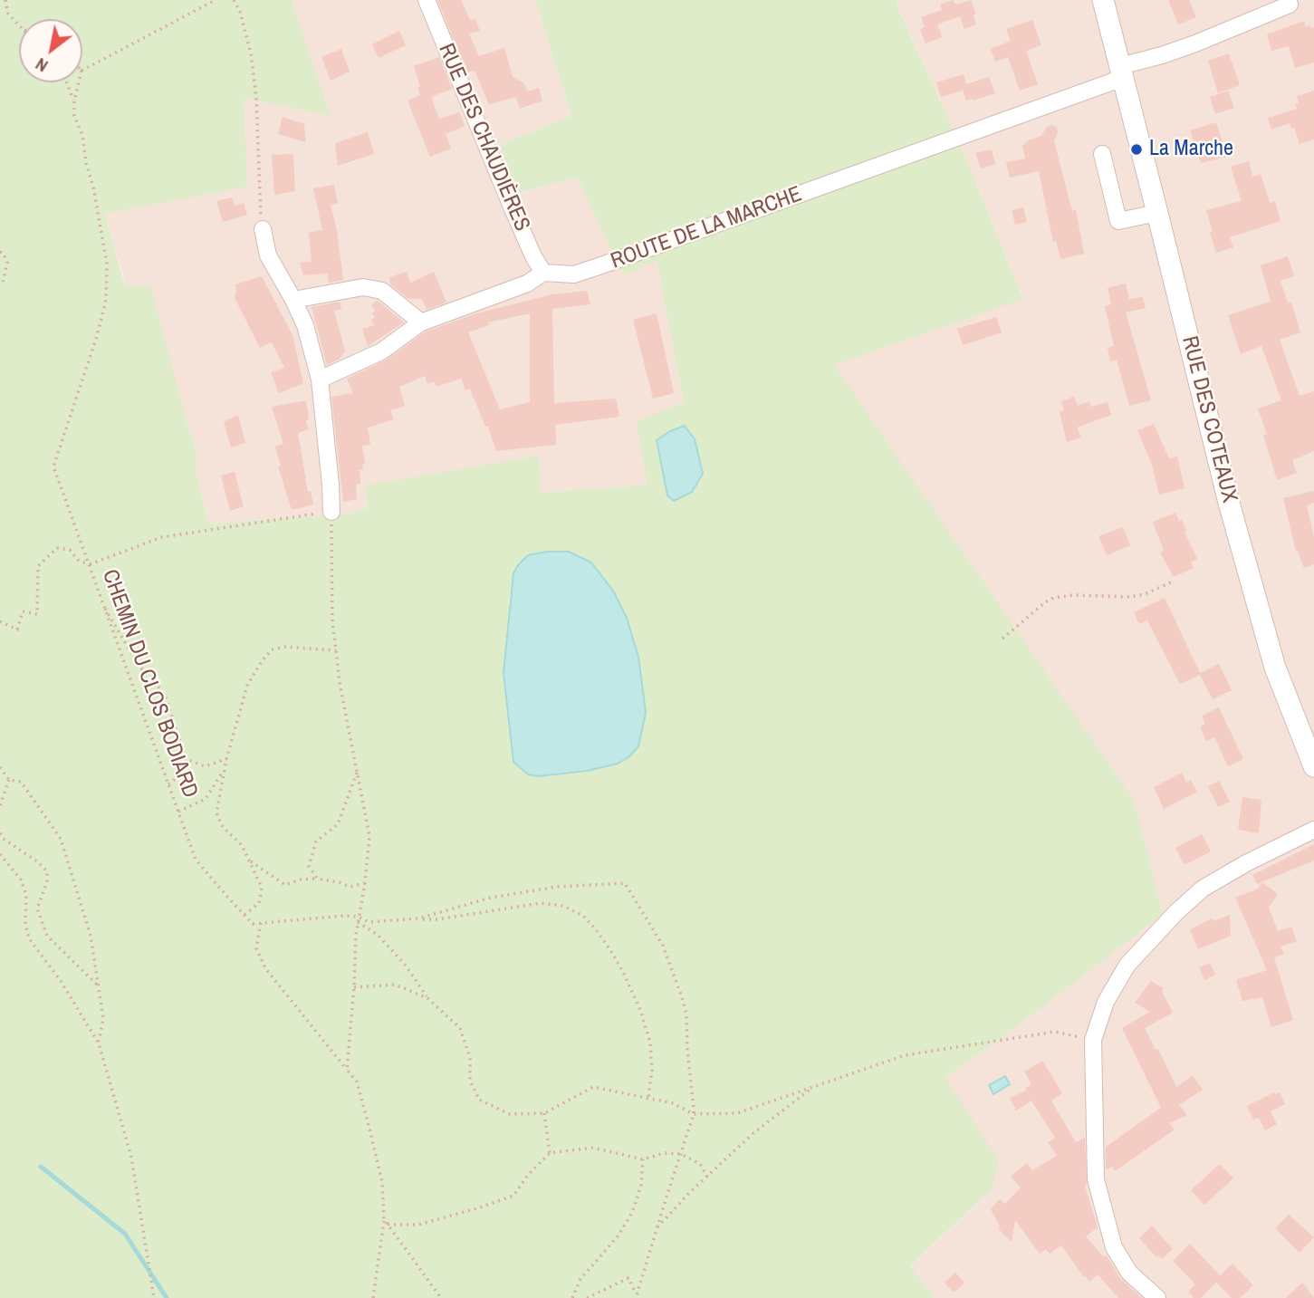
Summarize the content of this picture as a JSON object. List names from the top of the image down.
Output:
{
  "streets": {
    "street": ["RUE DES CHAUDIÈRES", "ROUTE DE LA MARCHE", "RUE DES COTEAUX"],
    "path": ["CHEMIN DU CLOS BODIARD"]
  },
  "crossings": [
    ["RUE DES CHAUDIÈRES", "ROUTE DE LA MARCHE"],
    ["ROUTE DE LA MARCHE", "RUE DES COTEAUX"]
  ],
  "places": ["La Marche"],
  "north": "bottom left"
}
